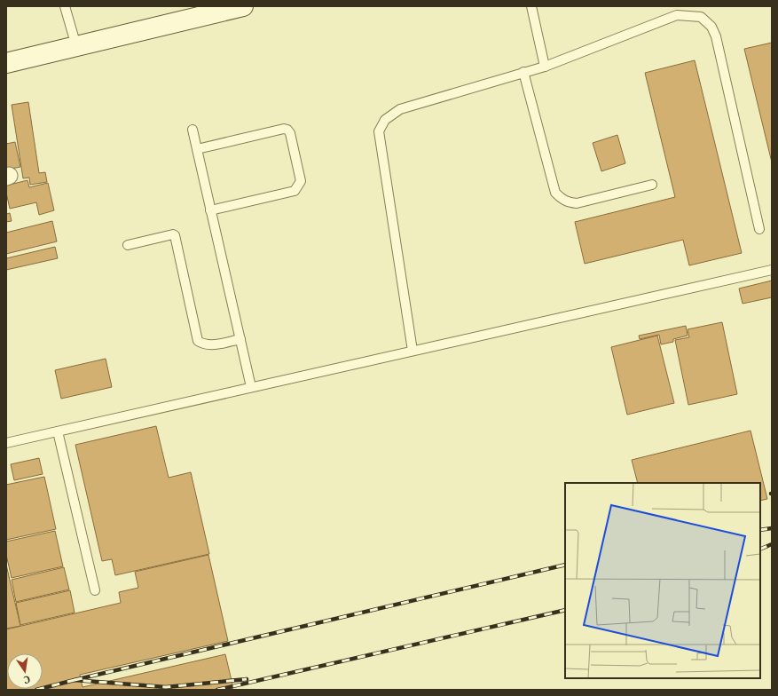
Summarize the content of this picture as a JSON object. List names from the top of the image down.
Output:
{
  "north": "bottom"
}
